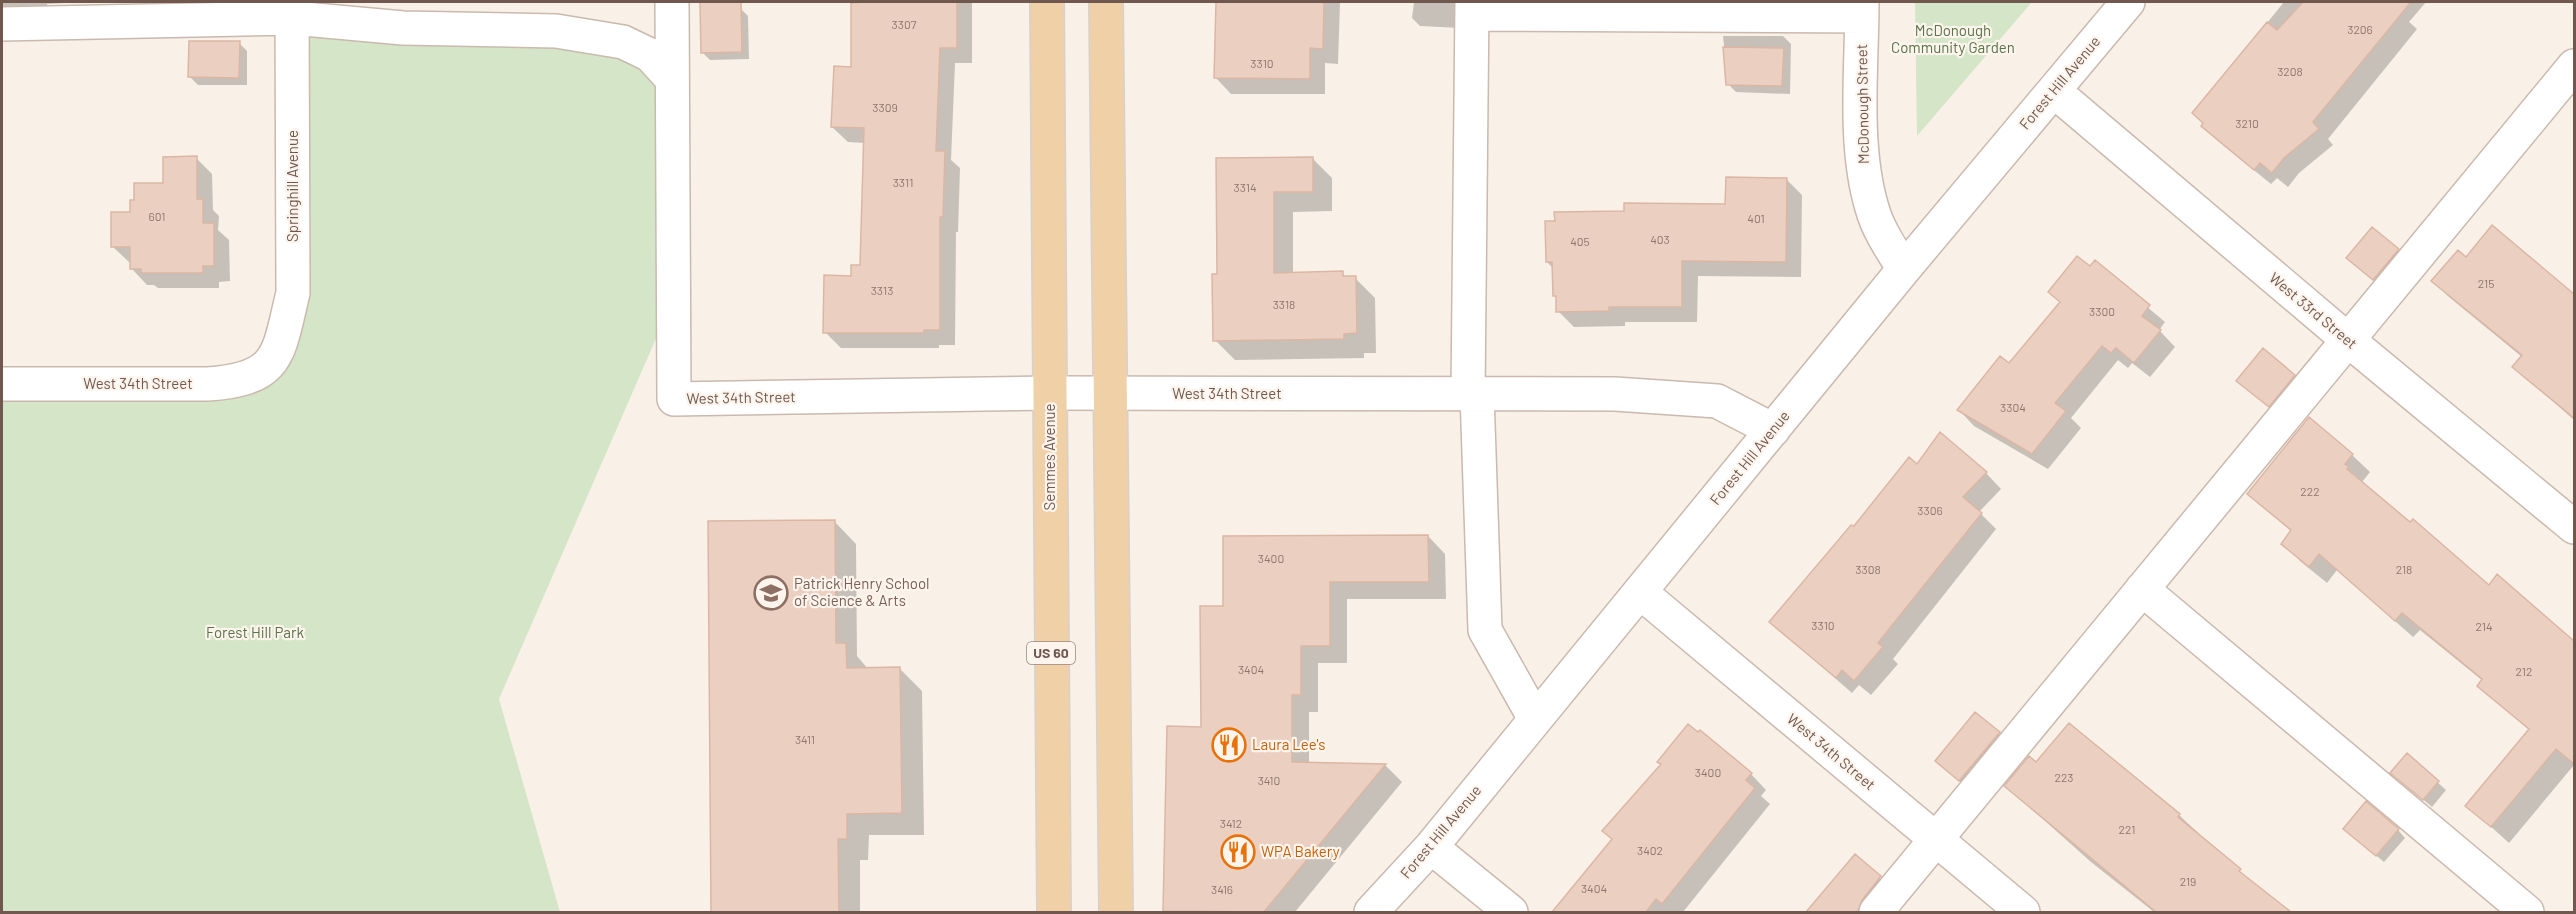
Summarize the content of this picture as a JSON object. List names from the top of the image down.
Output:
{
  "streets": {
    "main road": ["Semmes Avenue", "US 60"],
    "street": [
      "Forest Hill Avenue",
      "McDonough Street",
      "Springhill Avenue",
      "West 33rd Street",
      "West 34th Street"
    ]
  },
  "crossings": [
    ["Forest Hill Avenue", "McDonough Street"],
    ["Forest Hill Avenue", "West 33rd Street"],
    ["Forest Hill Avenue", "West 34th Street"],
    ["Springhill Avenue", "West 34th Street"],
    ["West 34th Street", "Semmes Avenue"]
  ],
  "parks": ["McDonough Community Garden", "Forest Hill Park"],
  "places": {
    "school or university": ["Patrick Henry School of Science & Arts"],
    "restaurant": ["Laura Lee's", "WPA Bakery"]
  },
  "house_numbers": [
    "3307",
    "3206",
    "3310",
    "3208",
    "3309",
    "3210",
    "3311",
    "3314",
    "601",
    "401",
    "403",
    "405",
    "215",
    "3313",
    "3318",
    "3300",
    "3304",
    "222",
    "3306",
    "3400",
    "3308",
    "218",
    "3310",
    "214",
    "3404",
    "212",
    "3411",
    "3400",
    "223",
    "3410",
    "3412",
    "221",
    "3402",
    "219",
    "3404",
    "3416"
  ]
}
